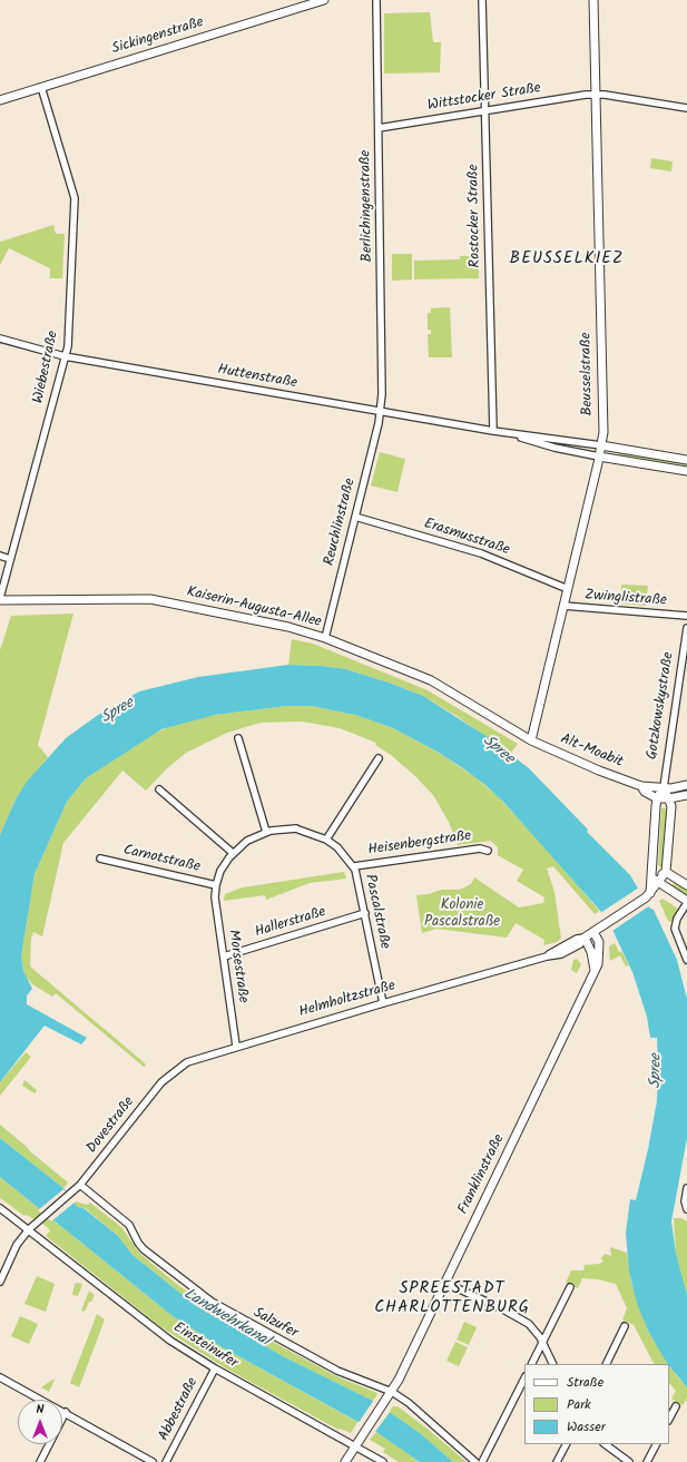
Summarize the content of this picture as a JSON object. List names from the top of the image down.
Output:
{
  "streets": {
    "main road": [
      "Sickingenstraße",
      "Beusselstraße",
      "Kaiserin-Augusta-Allee",
      "Gotzkowskystraße",
      "Alt-Moabit",
      "Helmholtzstraße",
      "Franklinstraße"
    ],
    "street": [
      "Wittstocker Straße",
      "Berlichingenstraße",
      "Rostocker Straße",
      "Wiebestraße",
      "Huttenstraße",
      "Reuchlinstraße",
      "Erasmusstraße",
      "Zwinglistraße",
      "Heisenbergstraße",
      "Carnotstraße",
      "Pascalstraße",
      "Hallerstraße",
      "Morsestraße",
      "Dovestraße",
      "Salzufer",
      "Einsteinufer",
      "Abbestraße"
    ]
  },
  "crossings": [
    ["Sickingenstraße", "Wiebestraße"],
    ["Wittstocker Straße", "Berlichingenstraße"],
    ["Wittstocker Straße", "Rostocker Straße"],
    ["Wittstocker Straße", "Beusselstraße"],
    ["Berlichingenstraße", "Huttenstraße"],
    ["Berlichingenstraße", "Reuchlinstraße"],
    ["Rostocker Straße", "Huttenstraße"],
    ["Wiebestraße", "Huttenstraße"],
    ["Wiebestraße", "Kaiserin-Augusta-Allee"],
    ["Beusselstraße", "Huttenstraße"],
    ["Beusselstraße", "Erasmusstraße"],
    ["Beusselstraße", "Zwinglistraße"],
    ["Beusselstraße", "Kaiserin-Augusta-Allee"],
    ["Beusselstraße", "Alt-Moabit"],
    ["Huttenstraße", "Reuchlinstraße"],
    ["Reuchlinstraße", "Erasmusstraße"],
    ["Reuchlinstraße", "Kaiserin-Augusta-Allee"],
    ["Kaiserin-Augusta-Allee", "Alt-Moabit"],
    ["Gotzkowskystraße", "Alt-Moabit"],
    ["Gotzkowskystraße", "Helmholtzstraße"],
    ["Heisenbergstraße", "Pascalstraße"],
    ["Carnotstraße", "Pascalstraße"],
    ["Carnotstraße", "Morsestraße"],
    ["Pascalstraße", "Hallerstraße"],
    ["Pascalstraße", "Morsestraße"],
    ["Pascalstraße", "Helmholtzstraße"],
    ["Hallerstraße", "Morsestraße"],
    ["Morsestraße", "Helmholtzstraße"],
    ["Helmholtzstraße", "Dovestraße"],
    ["Helmholtzstraße", "Franklinstraße"],
    ["Dovestraße", "Salzufer"],
    ["Dovestraße", "Einsteinufer"],
    ["Franklinstraße", "Salzufer"],
    ["Franklinstraße", "Einsteinufer"],
    ["Einsteinufer", "Abbestraße"]
  ],
  "districts": ["BEUSSELKIEZ", "SPREESTADT CHARLOTTENBURG"],
  "water": ["Spree", "Landwehrkanal"],
  "parks": ["Kolonie Pascalstraße"],
  "legend": ["Straße", "Park", "Wasser"],
  "north": "top"
}
